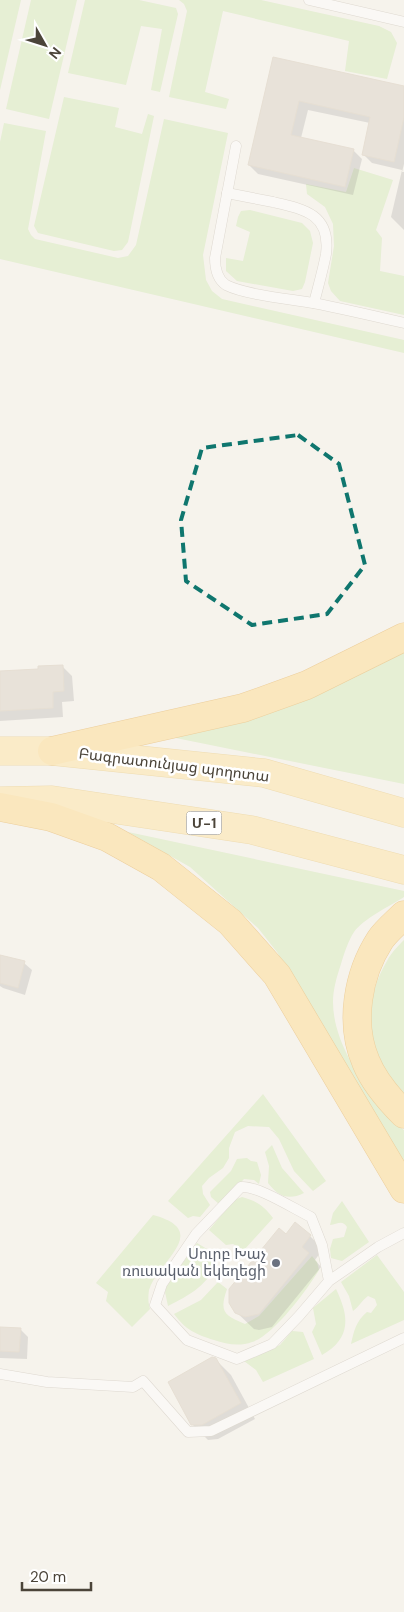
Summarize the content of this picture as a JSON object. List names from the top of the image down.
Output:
{
  "streets": {
    "main road": ["Բագրատունյաց պողոտա", "Մ-1"]
  },
  "places": ["Սուրբ Խաչ ռուսական եկեղեցի"],
  "scale_bar": "20 m",
  "north": "bottom right"
}
